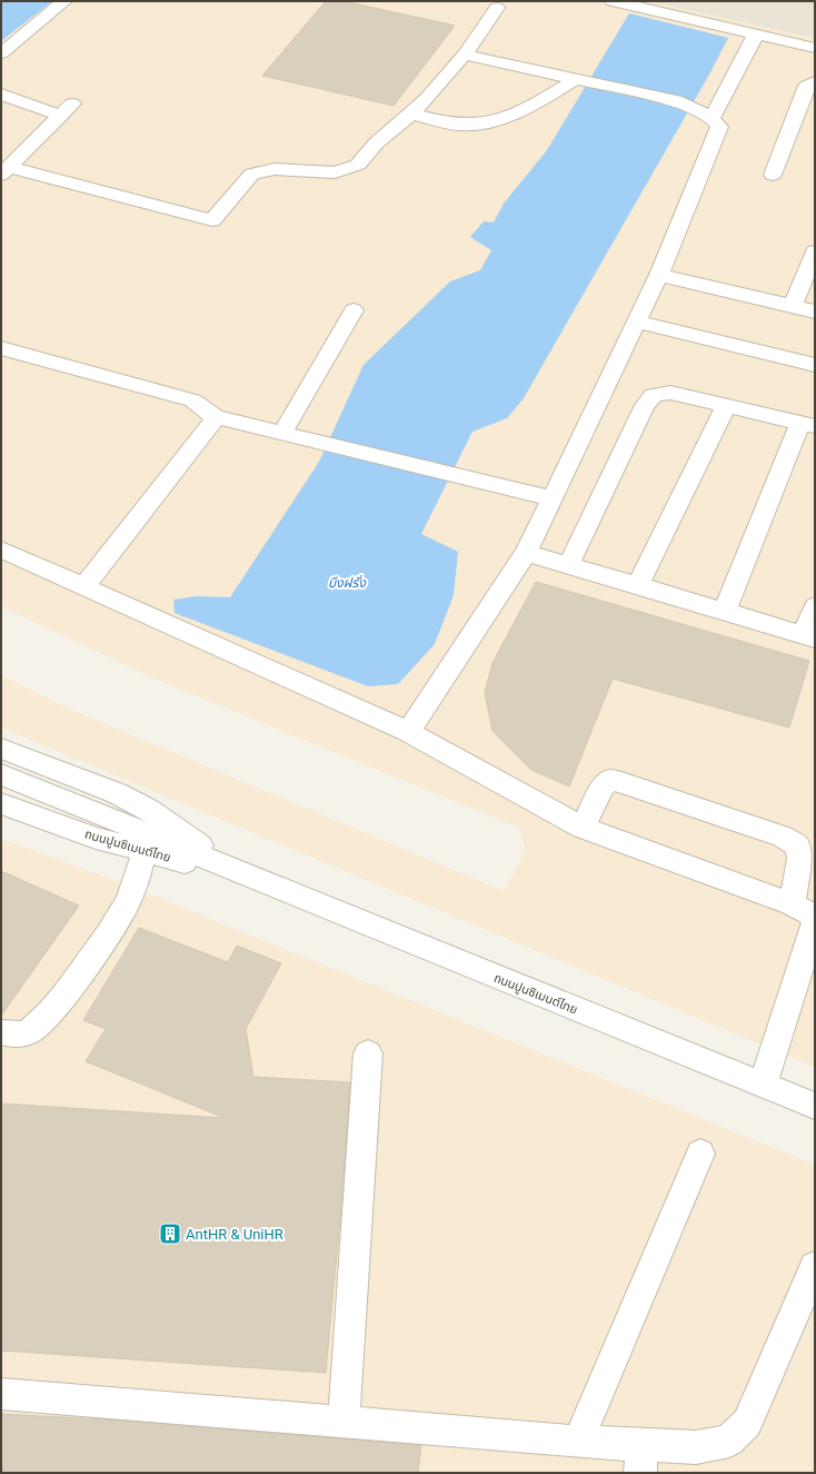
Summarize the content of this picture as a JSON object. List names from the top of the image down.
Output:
{
  "streets": {
    "street": ["ถนนปูนซิเมนต์ไทย"]
  },
  "water": ["บึงฝรั่ง"],
  "places": {
    "building": ["AntHR & UniHR"]
  }
}
